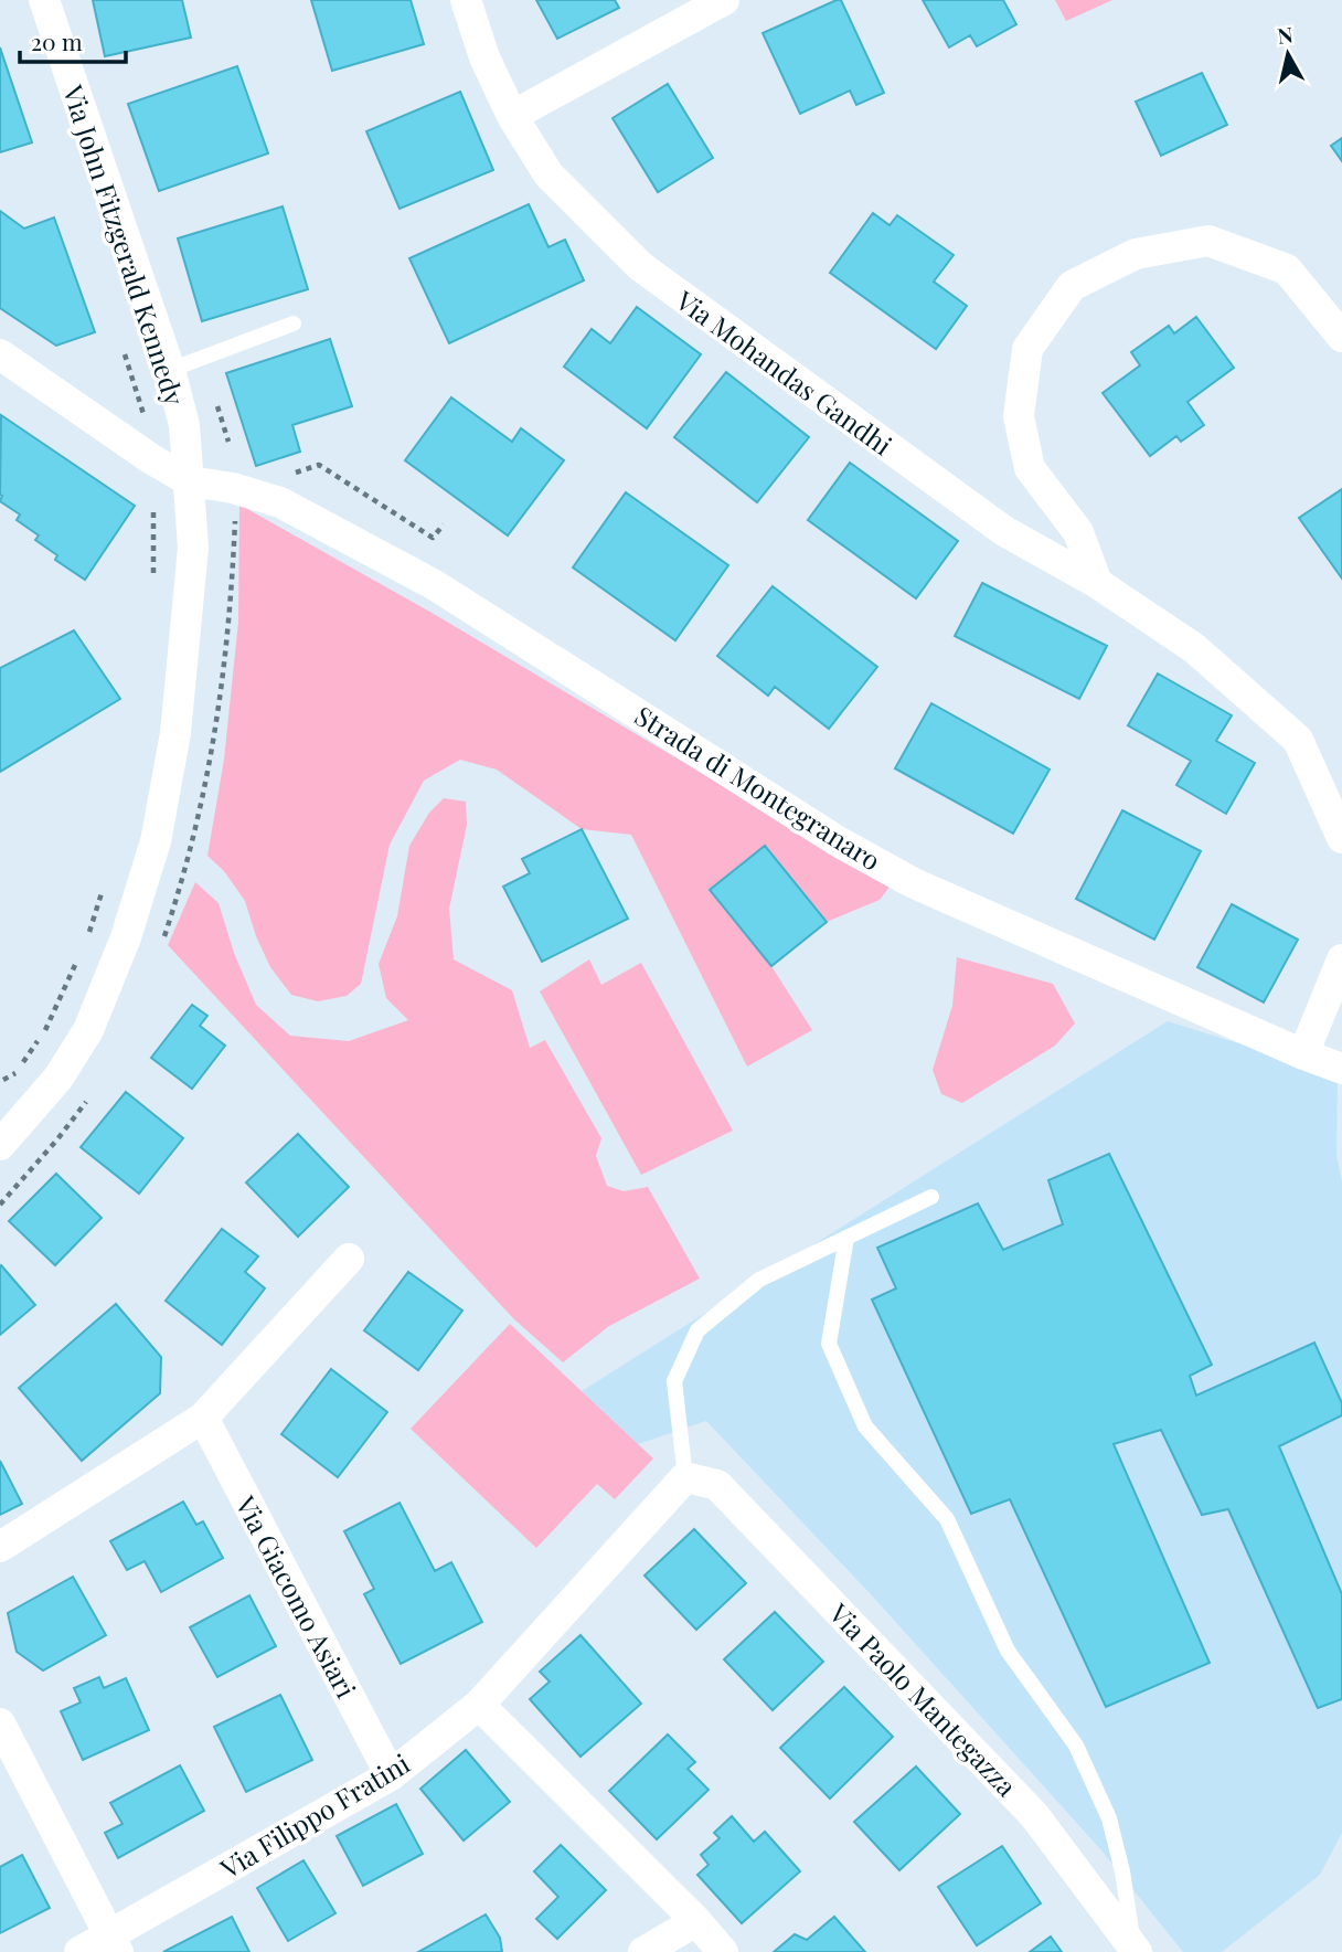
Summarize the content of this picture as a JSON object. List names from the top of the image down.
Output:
{
  "streets": {
    "street": [
      "Via John Fitzgerald Kennedy",
      "Via Mohandas Gandhi",
      "Strada di Montegranaro",
      "Via Giacomo Asiari",
      "Via Paolo Mantegazza",
      "Via Filippo Fratini"
    ]
  },
  "crossings": [
    ["Via John Fitzgerald Kennedy", "Strada di Montegranaro"],
    ["Via Giacomo Asiari", "Via Filippo Fratini"],
    ["Via Paolo Mantegazza", "Via Filippo Fratini"]
  ],
  "scale_bar": "20 m",
  "north": "top"
}
